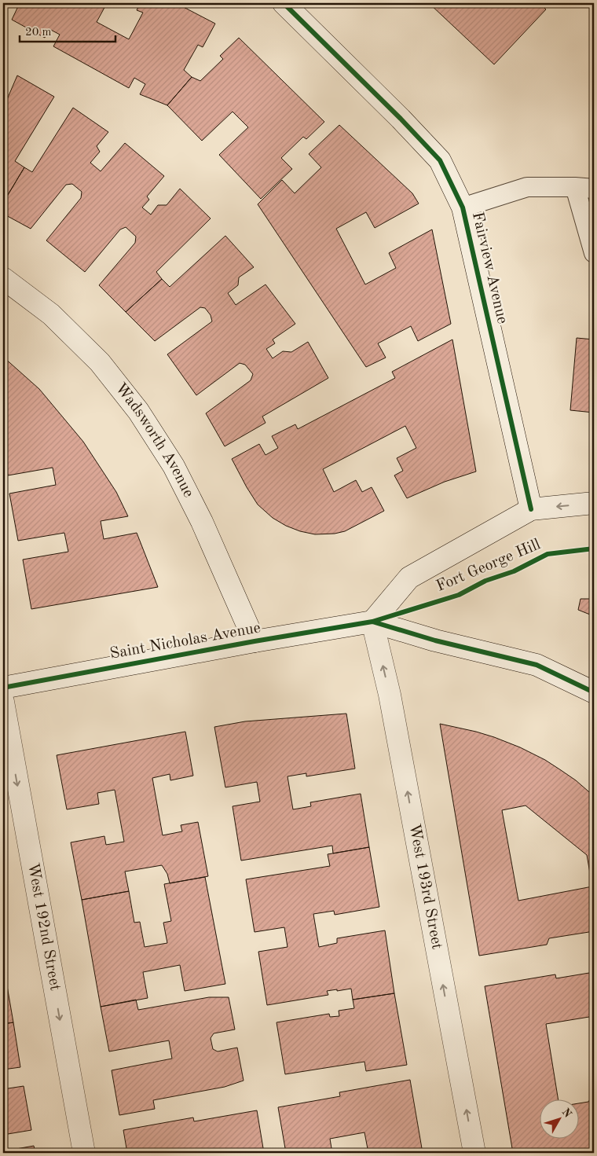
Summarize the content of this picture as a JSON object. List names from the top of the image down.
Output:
{
  "streets": {
    "street": [
      "Fairview Avenue",
      "Wadsworth Avenue",
      "Fort George Hill",
      "Saint Nicholas Avenue",
      "West 193rd Street",
      "West 192nd Street"
    ]
  },
  "crossings": [
    ["Fairview Avenue", "Fort George Hill"],
    ["Wadsworth Avenue", "Saint Nicholas Avenue"],
    ["Fort George Hill", "Saint Nicholas Avenue"],
    ["Fort George Hill", "West 193rd Street"],
    ["Saint Nicholas Avenue", "West 193rd Street"]
  ],
  "one_way": ["West 193rd Street", "West 192nd Street"],
  "scale_bar": "20 m",
  "north": "top right"
}
